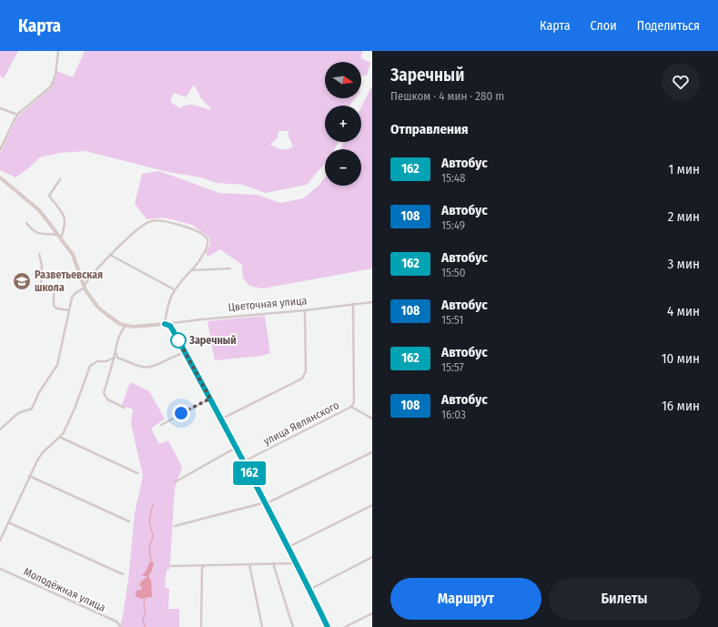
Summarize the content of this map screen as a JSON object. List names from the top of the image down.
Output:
{
  "streets": {
    "street": ["Цветочная улица", "улица Являнского", "Молодёжная улица"]
  },
  "crossings": [
    ["Цветочная улица", "улица Являнского"]
  ],
  "places": {
    "school or university": ["Разветьевская школа"],
    "other": ["Заречный"]
  },
  "lines": ["bus line 162"],
  "north": "right",
  "page": {
    "header": "Карта",
    "nav": ["Карта", "Слои", "Поделиться"],
    "on_map": "162",
    "heading": [
      ["Заречный", "Пешком · 4 мин · 280 m"],
      "Отправления"
    ],
    "map_buttons": ["+", "−"],
    "list": [
      {
        "mark": "162",
        "name": "Автобус",
        "note": "15:48",
        "value": "1 мин"
      },
      {
        "mark": "108",
        "name": "Автобус",
        "note": "15:49",
        "value": "2 мин"
      },
      {
        "mark": "162",
        "name": "Автобус",
        "note": "15:50",
        "value": "3 мин"
      },
      {
        "mark": "108",
        "name": "Автобус",
        "note": "15:51",
        "value": "4 мин"
      },
      {
        "mark": "162",
        "name": "Автобус",
        "note": "15:57",
        "value": "10 мин"
      },
      {
        "mark": "108",
        "name": "Автобус",
        "note": "16:03",
        "value": "16 мин"
      }
    ],
    "buttons": ["Маршрут", "Билеты"]
  }
}
